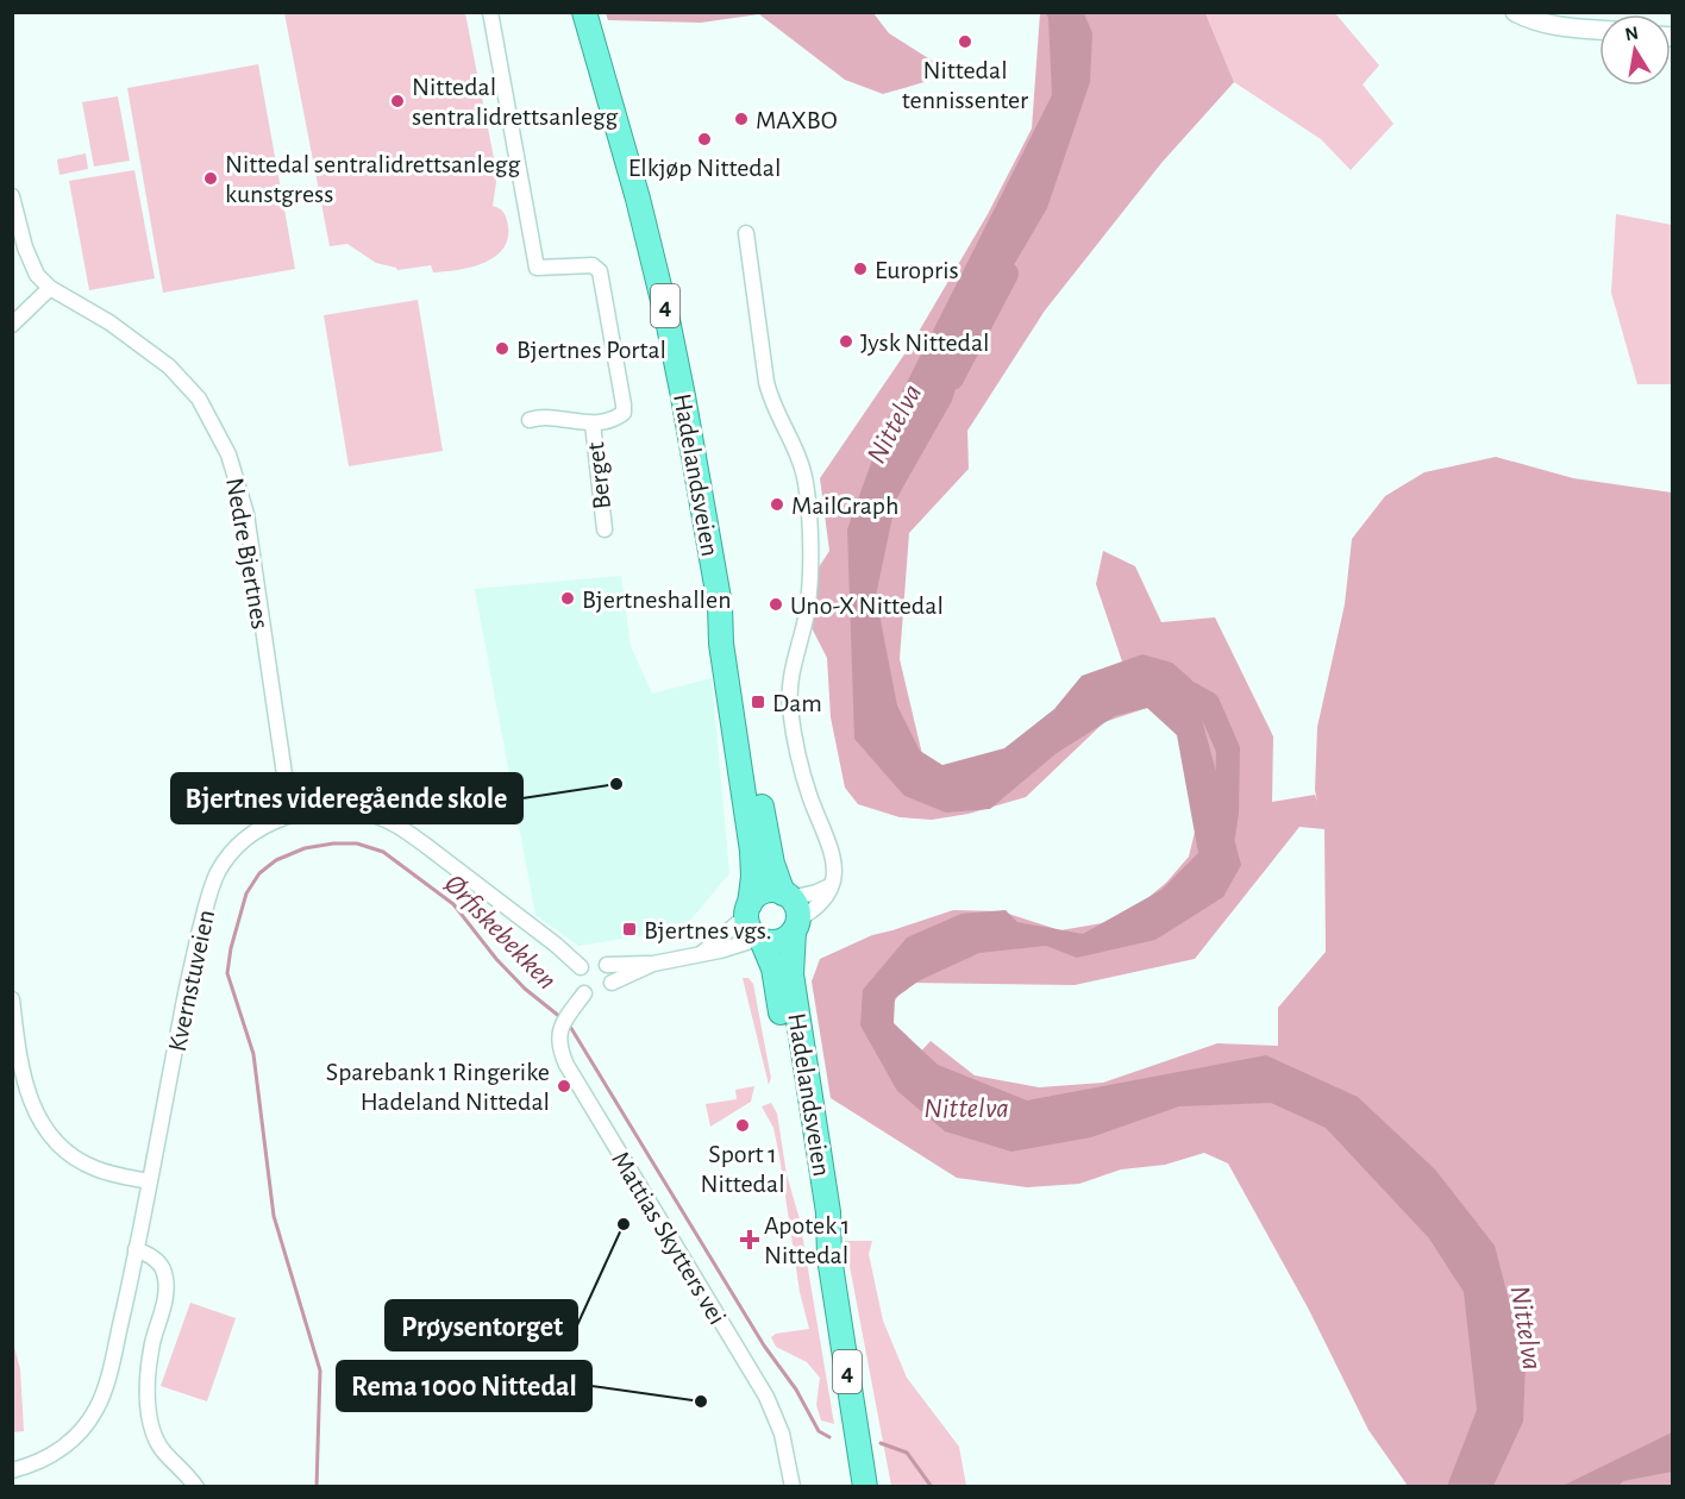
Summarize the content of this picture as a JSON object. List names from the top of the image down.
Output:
{
  "streets": {
    "highway": ["4", "Hadelandsveien"],
    "street": [
      "Berget",
      "Nedre Bjertnes",
      "Kvernstuveien",
      "Mattias Skytters vei"
    ]
  },
  "crossings": [
    ["4", "Hadelandsveien"],
    ["Nedre Bjertnes", "Kvernstuveien"]
  ],
  "water": ["Nittelva", "Ørfiskebekken"],
  "places": {
    "other": [
      "Nittedal tennissenter",
      "Nittedal sentralidrettsanlegg",
      "MAXBO",
      "Elkjøp Nittedal",
      "Nittedal sentralidrettsanlegg kunstgress",
      "Europris",
      "Jysk Nittedal",
      "Bjertnes Portal",
      "MailGraph",
      "Bjertneshallen",
      "Uno-X Nittedal",
      "Bjertnes videregående skole",
      "Sparebank 1 Ringerike Hadeland Nittedal",
      "Sport 1 Nittedal",
      "Prøysentorget",
      "Rema 1000 Nittedal"
    ],
    "transit": ["Dam", "Bjertnes vgs."],
    "health": ["Apotek 1 Nittedal"]
  },
  "north": "top"
}
